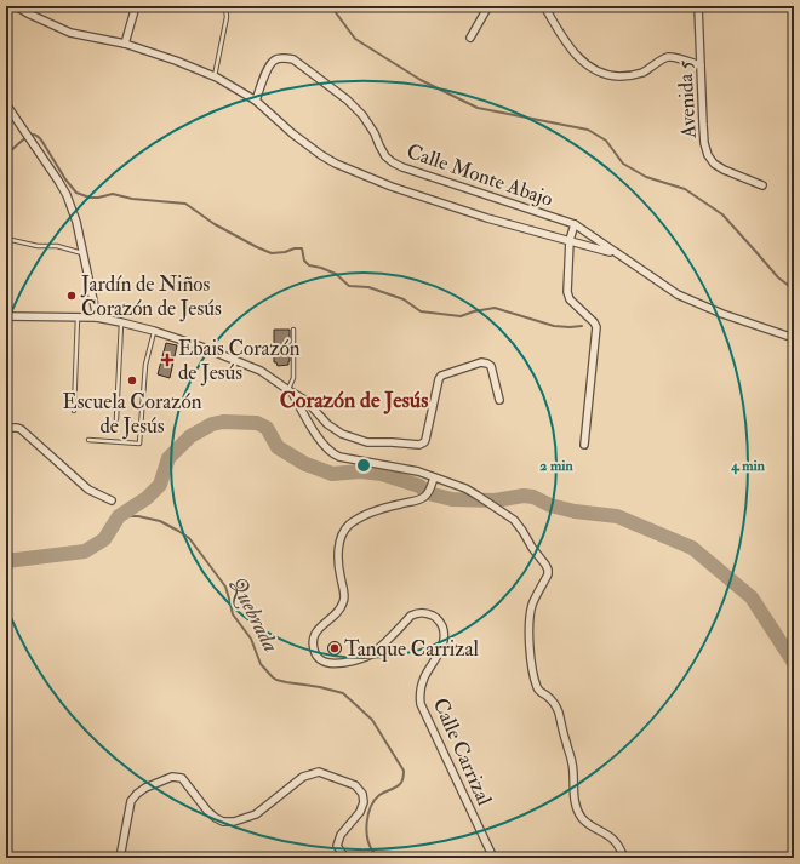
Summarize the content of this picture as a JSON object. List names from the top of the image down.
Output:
{
  "streets": {
    "street": ["Avenida 5", "Calle Monte Abajo", "Calle Carrizal"]
  },
  "districts": ["Corazón de Jesús"],
  "water": ["Quebrada"],
  "places": {
    "other": ["Jardín de Niños Corazón de Jesús", "Escuela Corazón de Jesús", "Tanque Carrizal"],
    "health": ["Ebais Corazón de Jesús"]
  },
  "rings": ["2 min", "4 min"]
}
